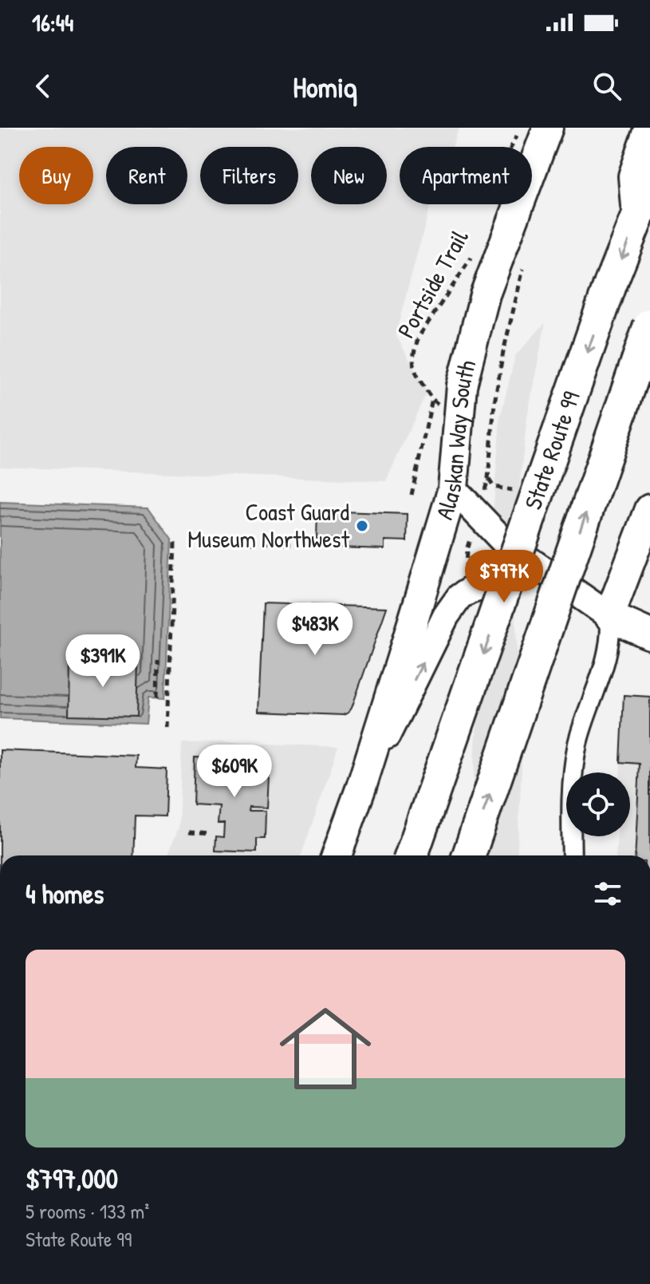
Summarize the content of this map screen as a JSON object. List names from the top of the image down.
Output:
{
  "streets": {
    "highway": ["State Route 99"],
    "main road": ["Alaskan Way South"],
    "path": ["Portside Trail"]
  },
  "places": ["Coast Guard Museum Northwest"],
  "page": {
    "status": "16:44",
    "header": "Homiq",
    "chip": [
      "Buy",
      "Rent",
      "Filters",
      "New",
      "Apartment"
    ],
    "price": [
      "$797K",
      "$483K",
      "$391K",
      "$609K"
    ],
    "heading": "4 homes",
    "list": [
      {
        "name": "$797,000",
        "note": "5 rooms · 133 m² · State Route 99"
      }
    ]
  }
}
